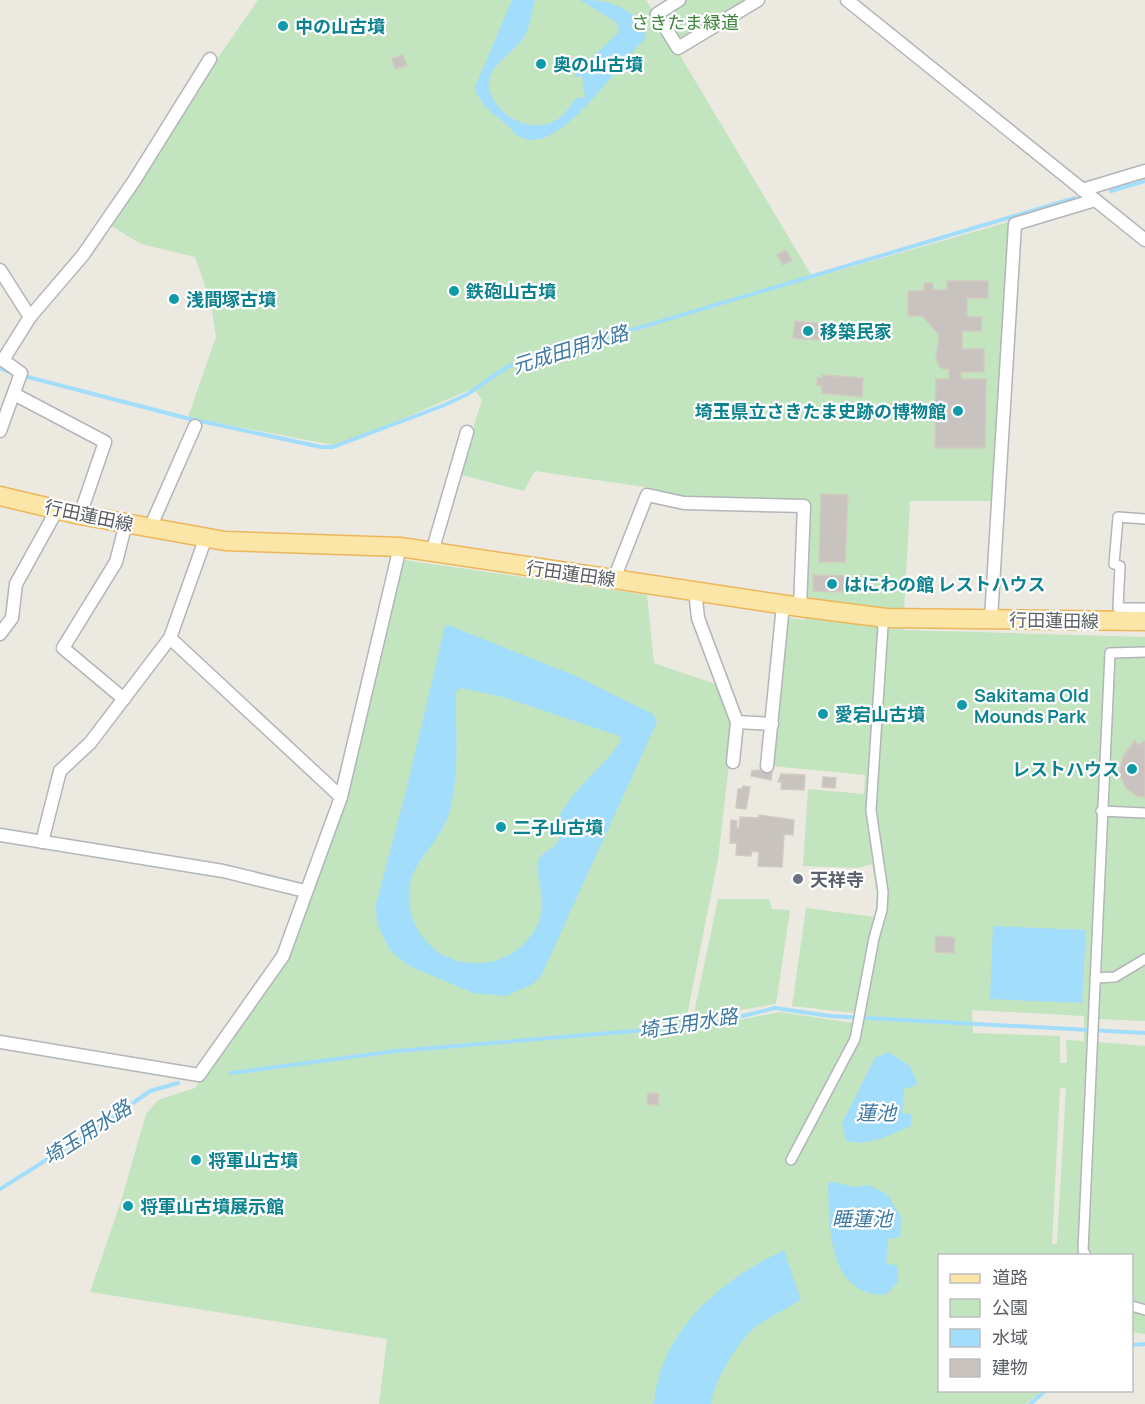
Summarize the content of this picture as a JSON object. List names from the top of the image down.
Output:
{
  "streets": {
    "main road": ["行田蓮田線"]
  },
  "water": [
    "元成田用水路",
    "埼玉用水路",
    "蓮池",
    "睡蓮池"
  ],
  "parks": ["さきたま緑道"],
  "places": [
    "中の山古墳",
    "奥の山古墳",
    "鉄砲山古墳",
    "浅間塚古墳",
    "移築民家",
    "埼玉県立さきたま史跡の博物館",
    "はにわの館 レストハウス",
    "Sakitama Old Mounds Park",
    "愛宕山古墳",
    "レストハウス",
    "二子山古墳",
    "天祥寺",
    "将軍山古墳",
    "将軍山古墳展示館"
  ],
  "legend": [
    "道路",
    "公園",
    "水域",
    "建物"
  ]
}
